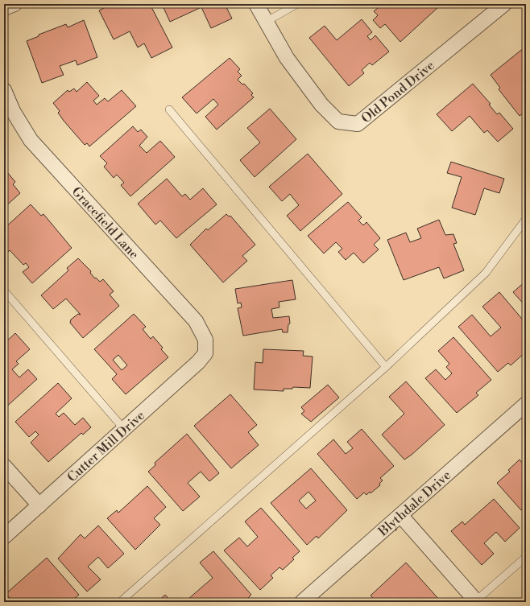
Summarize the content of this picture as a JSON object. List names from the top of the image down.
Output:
{
  "streets": {
    "street": [
      "Old Pond Drive",
      "Gracefield Lane",
      "Cutter Mill Drive",
      "Blythdale Drive"
    ]
  },
  "crossings": [
    ["Gracefield Lane", "Cutter Mill Drive"]
  ]
}
